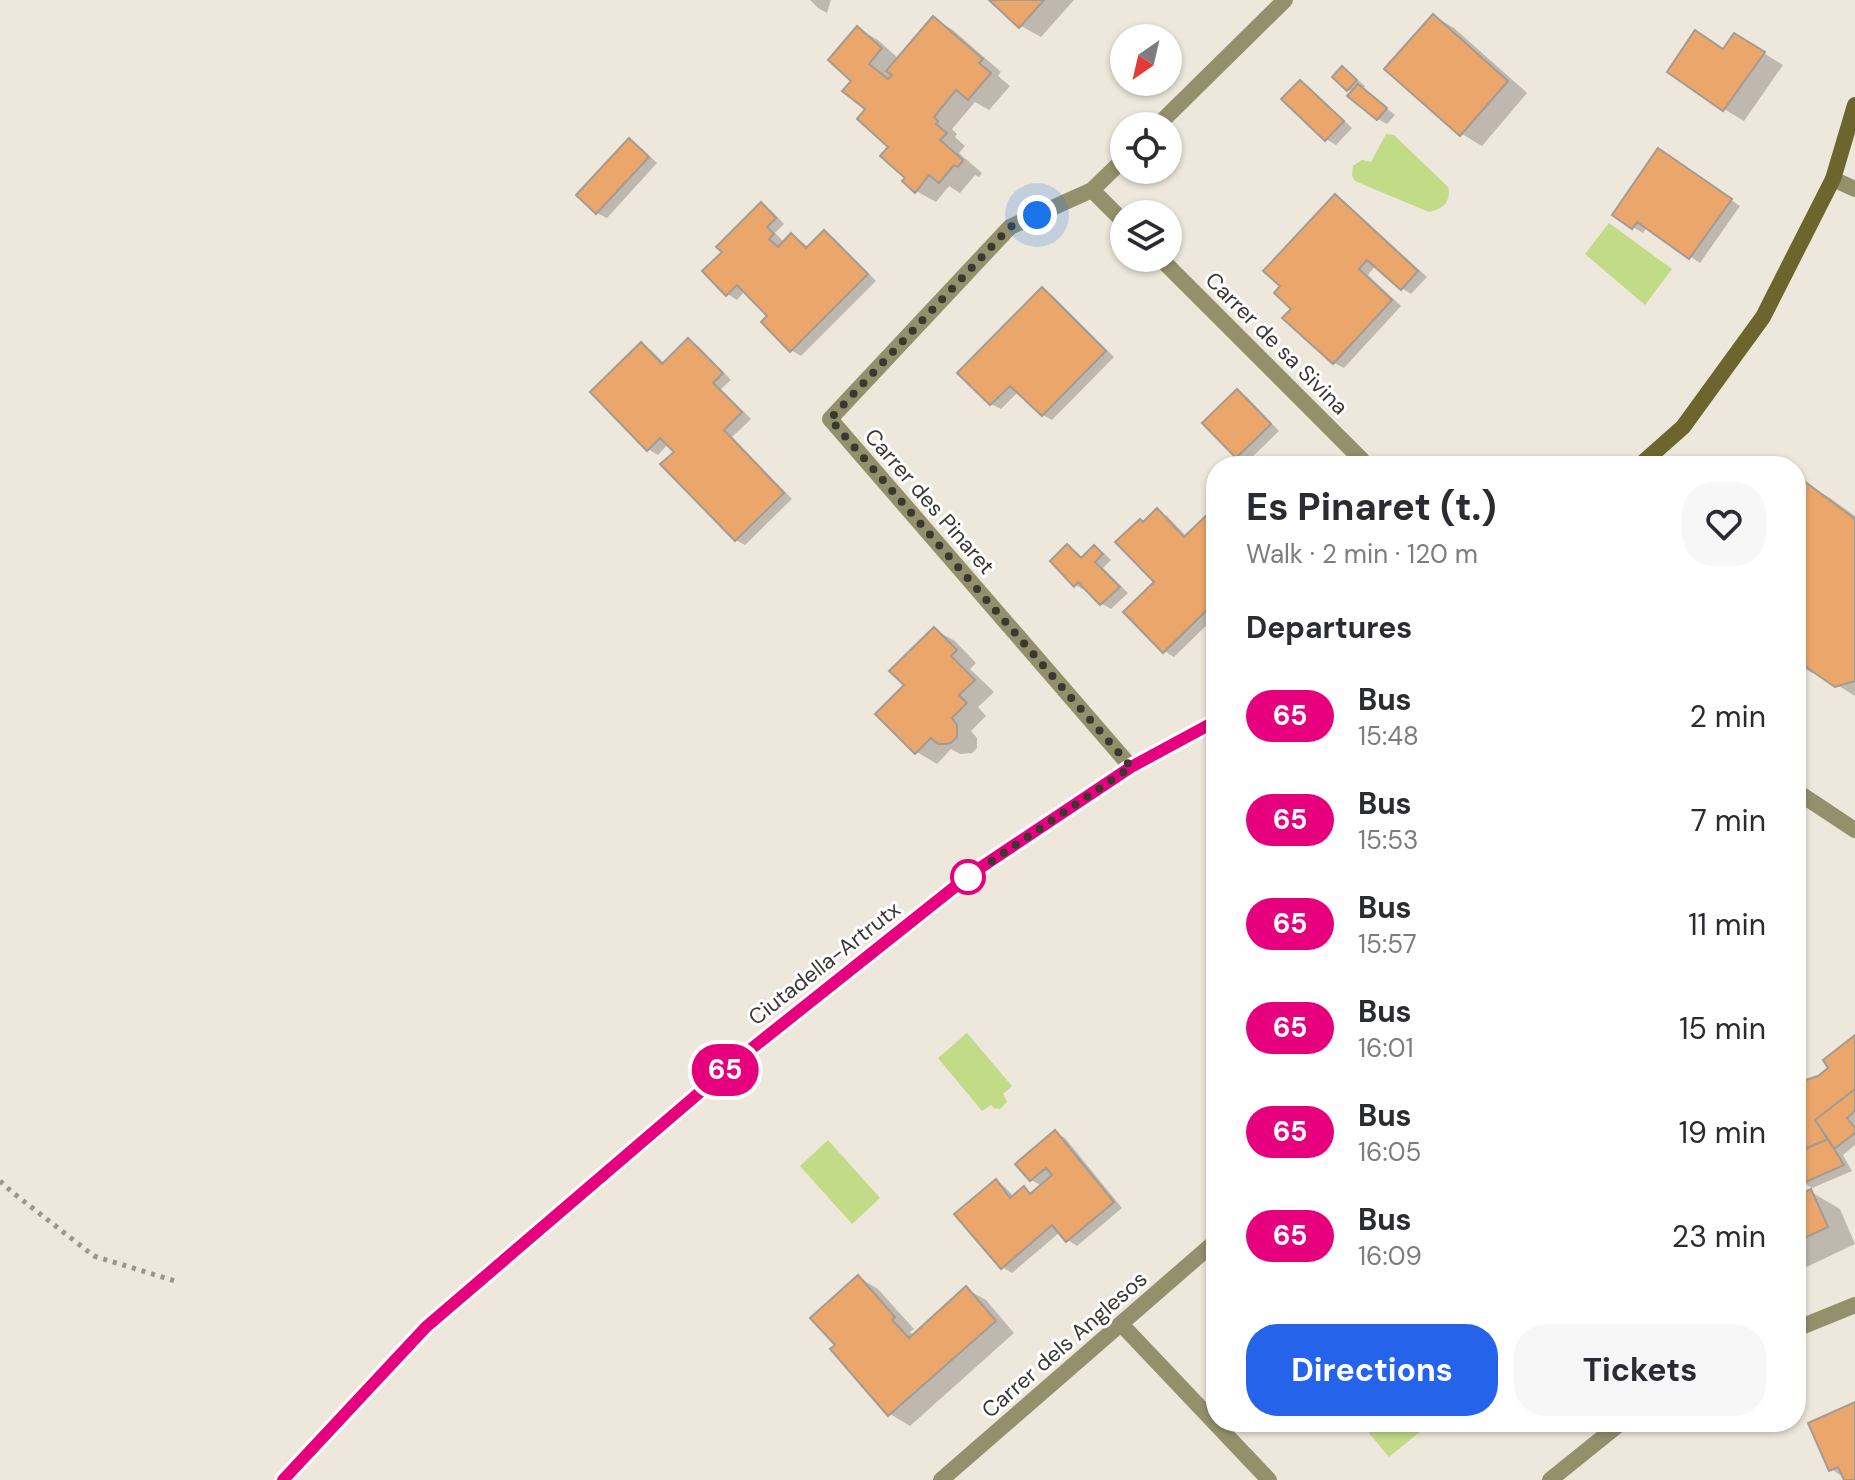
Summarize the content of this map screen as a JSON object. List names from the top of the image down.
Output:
{
  "streets": {
    "main road": ["Ciutadella-Artrutx"],
    "street": ["Carrer de sa Sivina", "Carrer des Pinaret", "Carrer dels Anglesos"]
  },
  "crossings": [
    ["Carrer des Pinaret", "Ciutadella-Artrutx"]
  ],
  "lines": ["bus line 65"],
  "north": "bottom left",
  "page": {
    "on_map": "65",
    "heading": [
      ["Es Pinaret (t.)", "Walk · 2 min · 120 m"],
      "Departures"
    ],
    "list": [
      {
        "mark": "65",
        "name": "Bus",
        "note": "15:48",
        "value": "2 min"
      },
      {
        "mark": "65",
        "name": "Bus",
        "note": "15:53",
        "value": "7 min"
      },
      {
        "mark": "65",
        "name": "Bus",
        "note": "15:57",
        "value": "11 min"
      },
      {
        "mark": "65",
        "name": "Bus",
        "note": "16:01",
        "value": "15 min"
      },
      {
        "mark": "65",
        "name": "Bus",
        "note": "16:05",
        "value": "19 min"
      },
      {
        "mark": "65",
        "name": "Bus",
        "note": "16:09",
        "value": "23 min"
      }
    ],
    "buttons": ["Directions", "Tickets"]
  }
}
